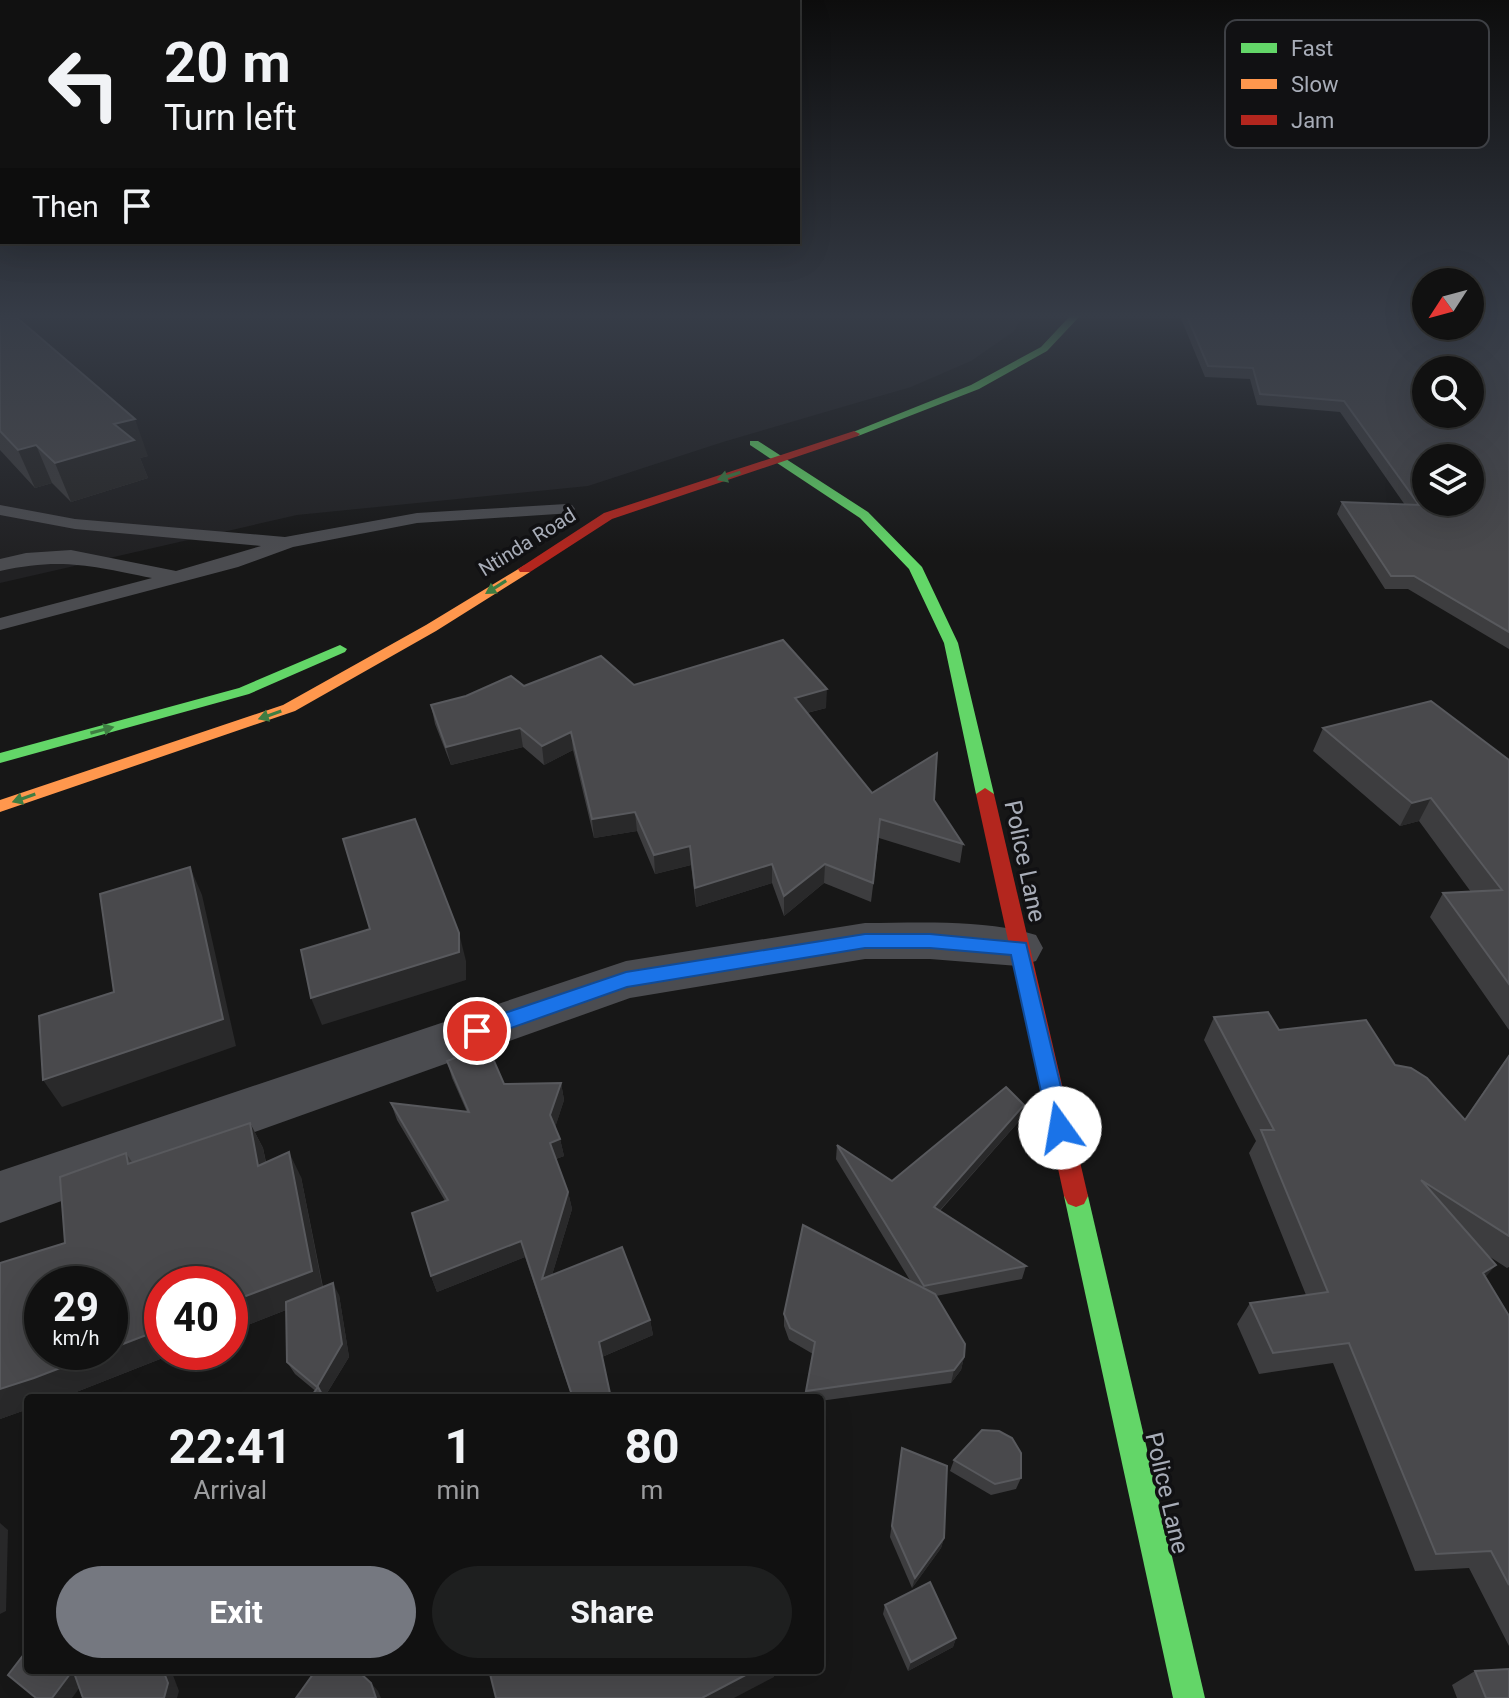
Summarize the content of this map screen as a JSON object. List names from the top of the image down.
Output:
{
  "streets": {
    "main road": ["Ntinda Road", "Police Lane"]
  },
  "crossings": [
    ["Ntinda Road", "Police Lane"]
  ],
  "legend": ["Fast", "Slow", "Jam"],
  "north": "bottom left",
  "page": {
    "turn": ["20 m", "Turn left"],
    "then": "Then",
    "speed": "29 km/h",
    "limit": "40",
    "eta": [
      "22:41",
      "Arrival",
      "1",
      "min",
      "80",
      "m"
    ],
    "buttons": ["Exit", "Share"]
  }
}
